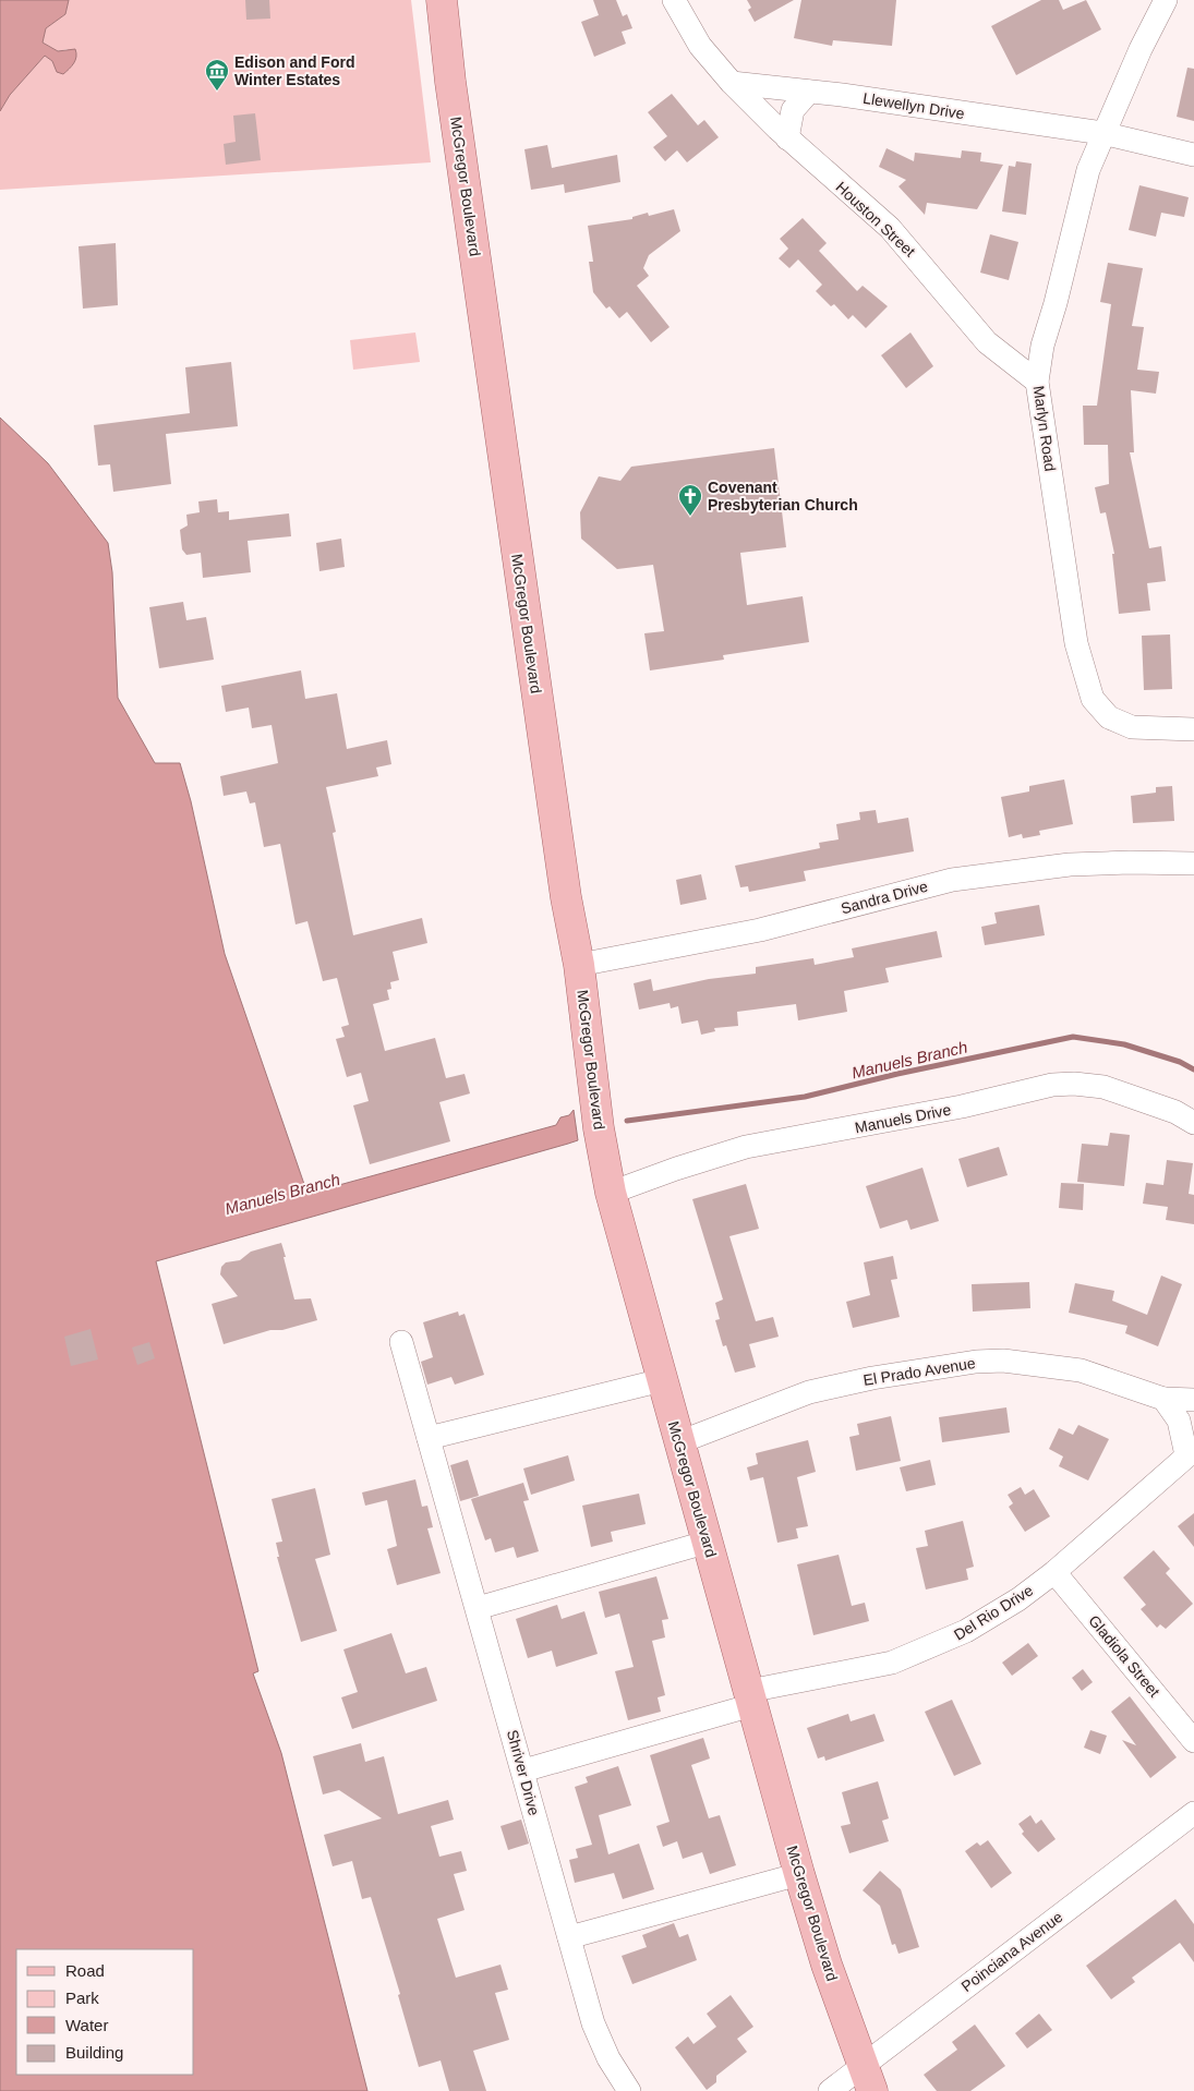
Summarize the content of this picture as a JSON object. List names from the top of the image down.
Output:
{
  "streets": {
    "main road": ["McGregor Boulevard"],
    "street": [
      "Llewellyn Drive",
      "Houston Street",
      "Marlyn Road",
      "Sandra Drive",
      "Manuels Drive",
      "El Prado Avenue",
      "Del Rio Drive",
      "Gladiola Street",
      "Shriver Drive",
      "Poinciana Avenue"
    ]
  },
  "crossings": [
    ["Llewellyn Drive", "Houston Street"],
    ["Llewellyn Drive", "Marlyn Road"],
    ["McGregor Boulevard", "Sandra Drive"],
    ["McGregor Boulevard", "Manuels Drive"],
    ["McGregor Boulevard", "El Prado Avenue"],
    ["McGregor Boulevard", "Del Rio Drive"],
    ["McGregor Boulevard", "Poinciana Avenue"],
    ["Houston Street", "Marlyn Road"],
    ["Del Rio Drive", "Gladiola Street"],
    ["Del Rio Drive", "Shriver Drive"]
  ],
  "water": ["Manuels Branch"],
  "places": {
    "museum": ["Edison and Ford Winter Estates"],
    "church": ["Covenant Presbyterian Church"]
  },
  "legend": [
    "Road",
    "Park",
    "Water",
    "Building"
  ]
}
